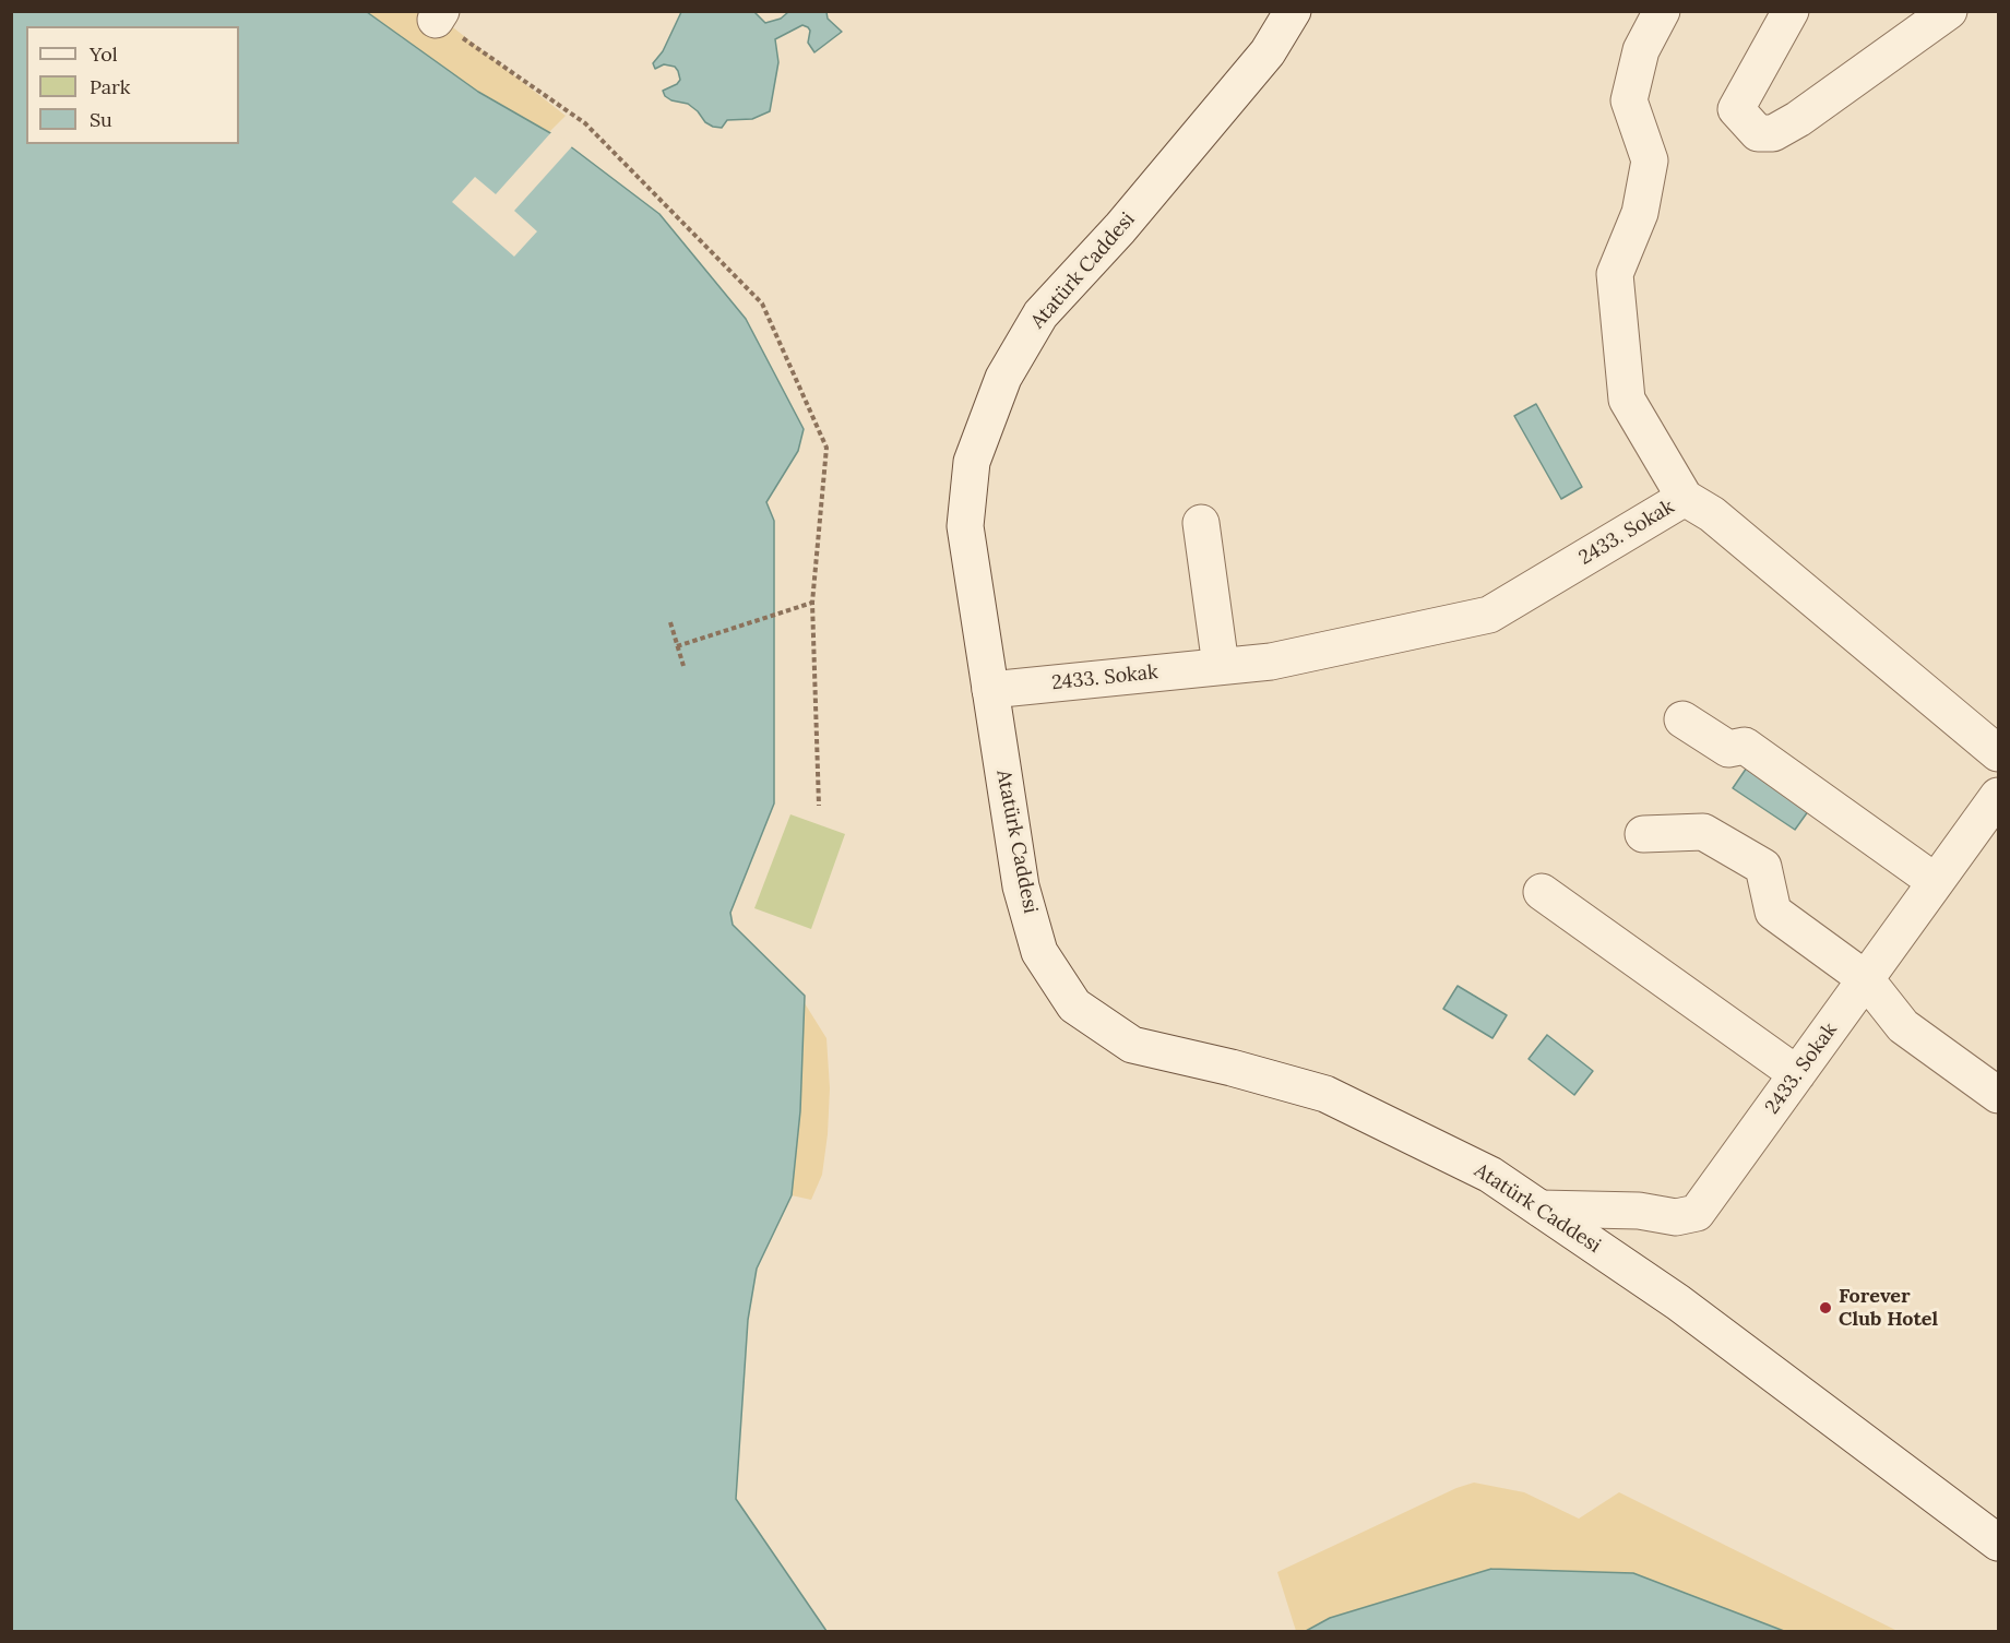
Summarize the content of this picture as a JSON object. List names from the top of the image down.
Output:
{
  "streets": {
    "street": ["Atatürk Caddesi", "2433. Sokak"]
  },
  "crossings": [
    ["Atatürk Caddesi", "2433. Sokak"]
  ],
  "places": ["Forever Club Hotel"],
  "legend": ["Yol", "Park", "Su"]
}
